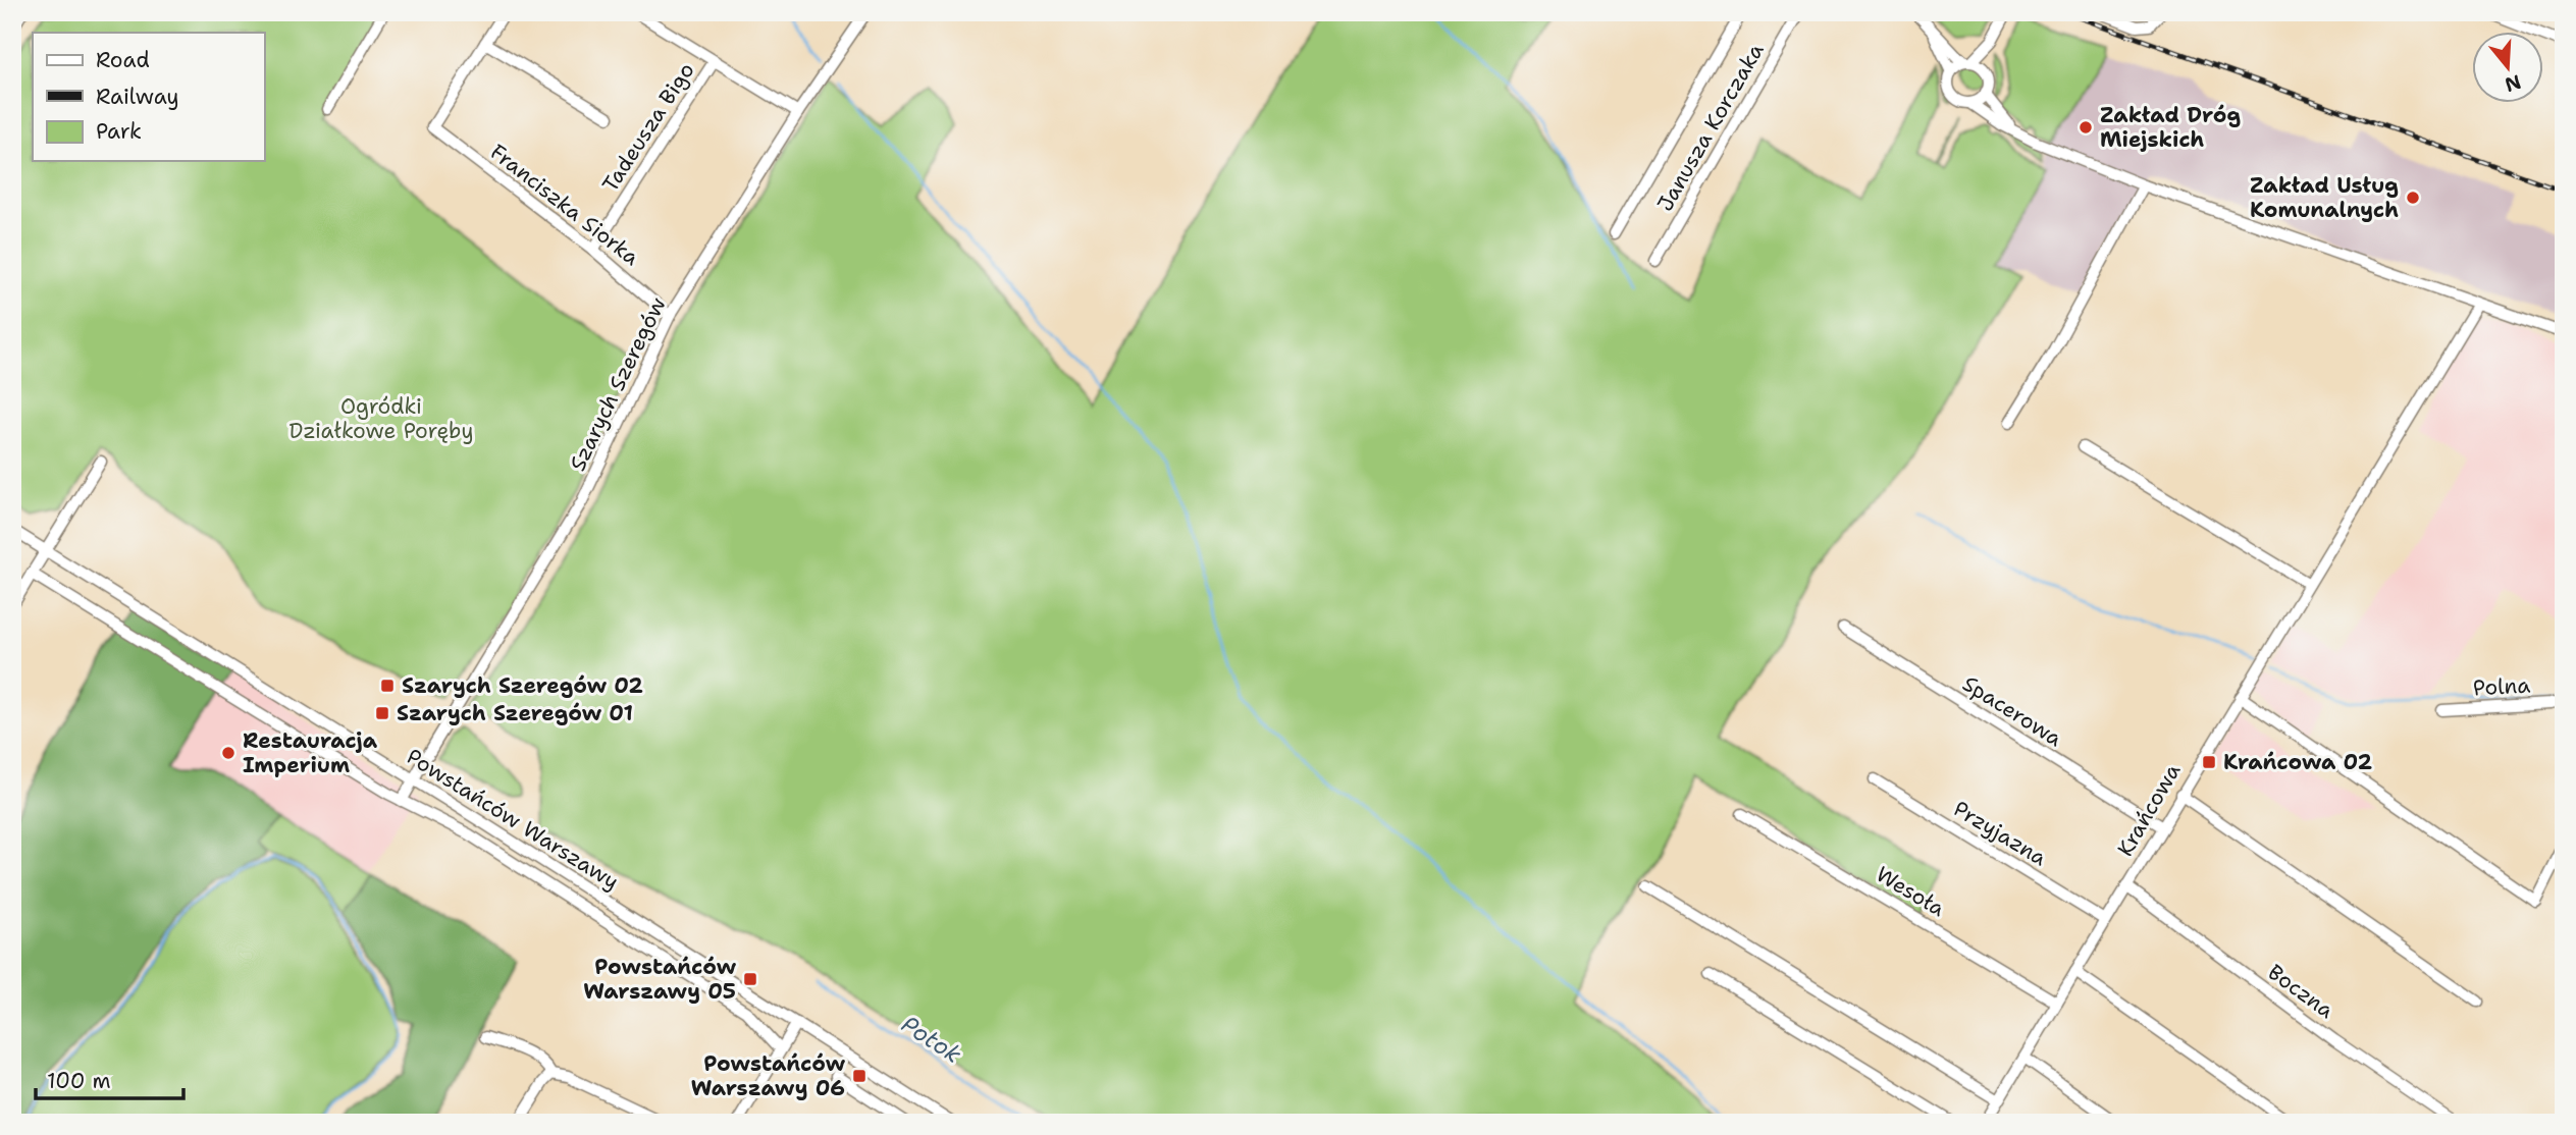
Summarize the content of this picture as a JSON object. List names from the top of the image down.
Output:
{
  "streets": {
    "street": [
      "Tadeusza Bigo",
      "Janusza Korczaka",
      "Franciszka Siorka",
      "Szarych Szeregów",
      "Polna",
      "Spacerowa",
      "Krańcowa",
      "Powstańców Warszawy",
      "Przyjazna",
      "Wesoła",
      "Boczna"
    ]
  },
  "crossings": [
    ["Tadeusza Bigo", "Franciszka Siorka"],
    ["Franciszka Siorka", "Szarych Szeregów"],
    ["Szarych Szeregów", "Powstańców Warszawy"],
    ["Spacerowa", "Krańcowa"],
    ["Krańcowa", "Przyjazna"],
    ["Krańcowa", "Wesoła"],
    ["Krańcowa", "Boczna"]
  ],
  "water": ["Potok"],
  "parks": ["Ogródki Działkowe Poręby"],
  "places": {
    "other": ["Zakład Dróg Miejskich", "Zakład Usług Komunalnych", "Restauracja Imperium"],
    "transit": [
      "Szarych Szeregów 02",
      "Szarych Szeregów 01",
      "Krańcowa 02",
      "Powstańców Warszawy 05",
      "Powstańców Warszawy 06"
    ]
  },
  "legend": ["Road", "Railway", "Park"],
  "scale_bar": "100 m",
  "north": "bottom"
}
